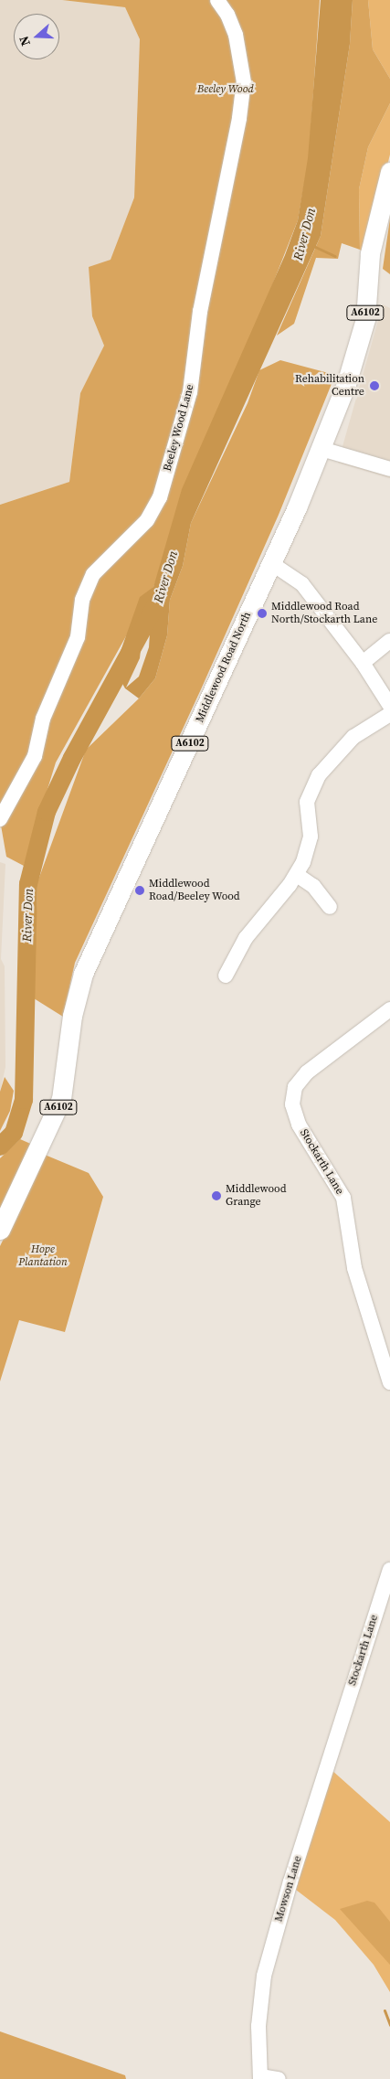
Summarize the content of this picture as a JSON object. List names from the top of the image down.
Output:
{
  "streets": {
    "main road": ["A6102", "Middlewood Road North"],
    "street": ["Beeley Wood Lane", "Stockarth Lane", "Mowson Lane"]
  },
  "crossings": [
    ["Stockarth Lane", "Mowson Lane"]
  ],
  "water": ["River Don"],
  "parks": ["Beeley Wood", "Hope Plantation"],
  "places": [
    "Rehabilitation Centre",
    "Middlewood Road North/Stockarth Lane",
    "Middlewood Road/Beeley Wood",
    "Middlewood Grange"
  ],
  "north": "left"
}
